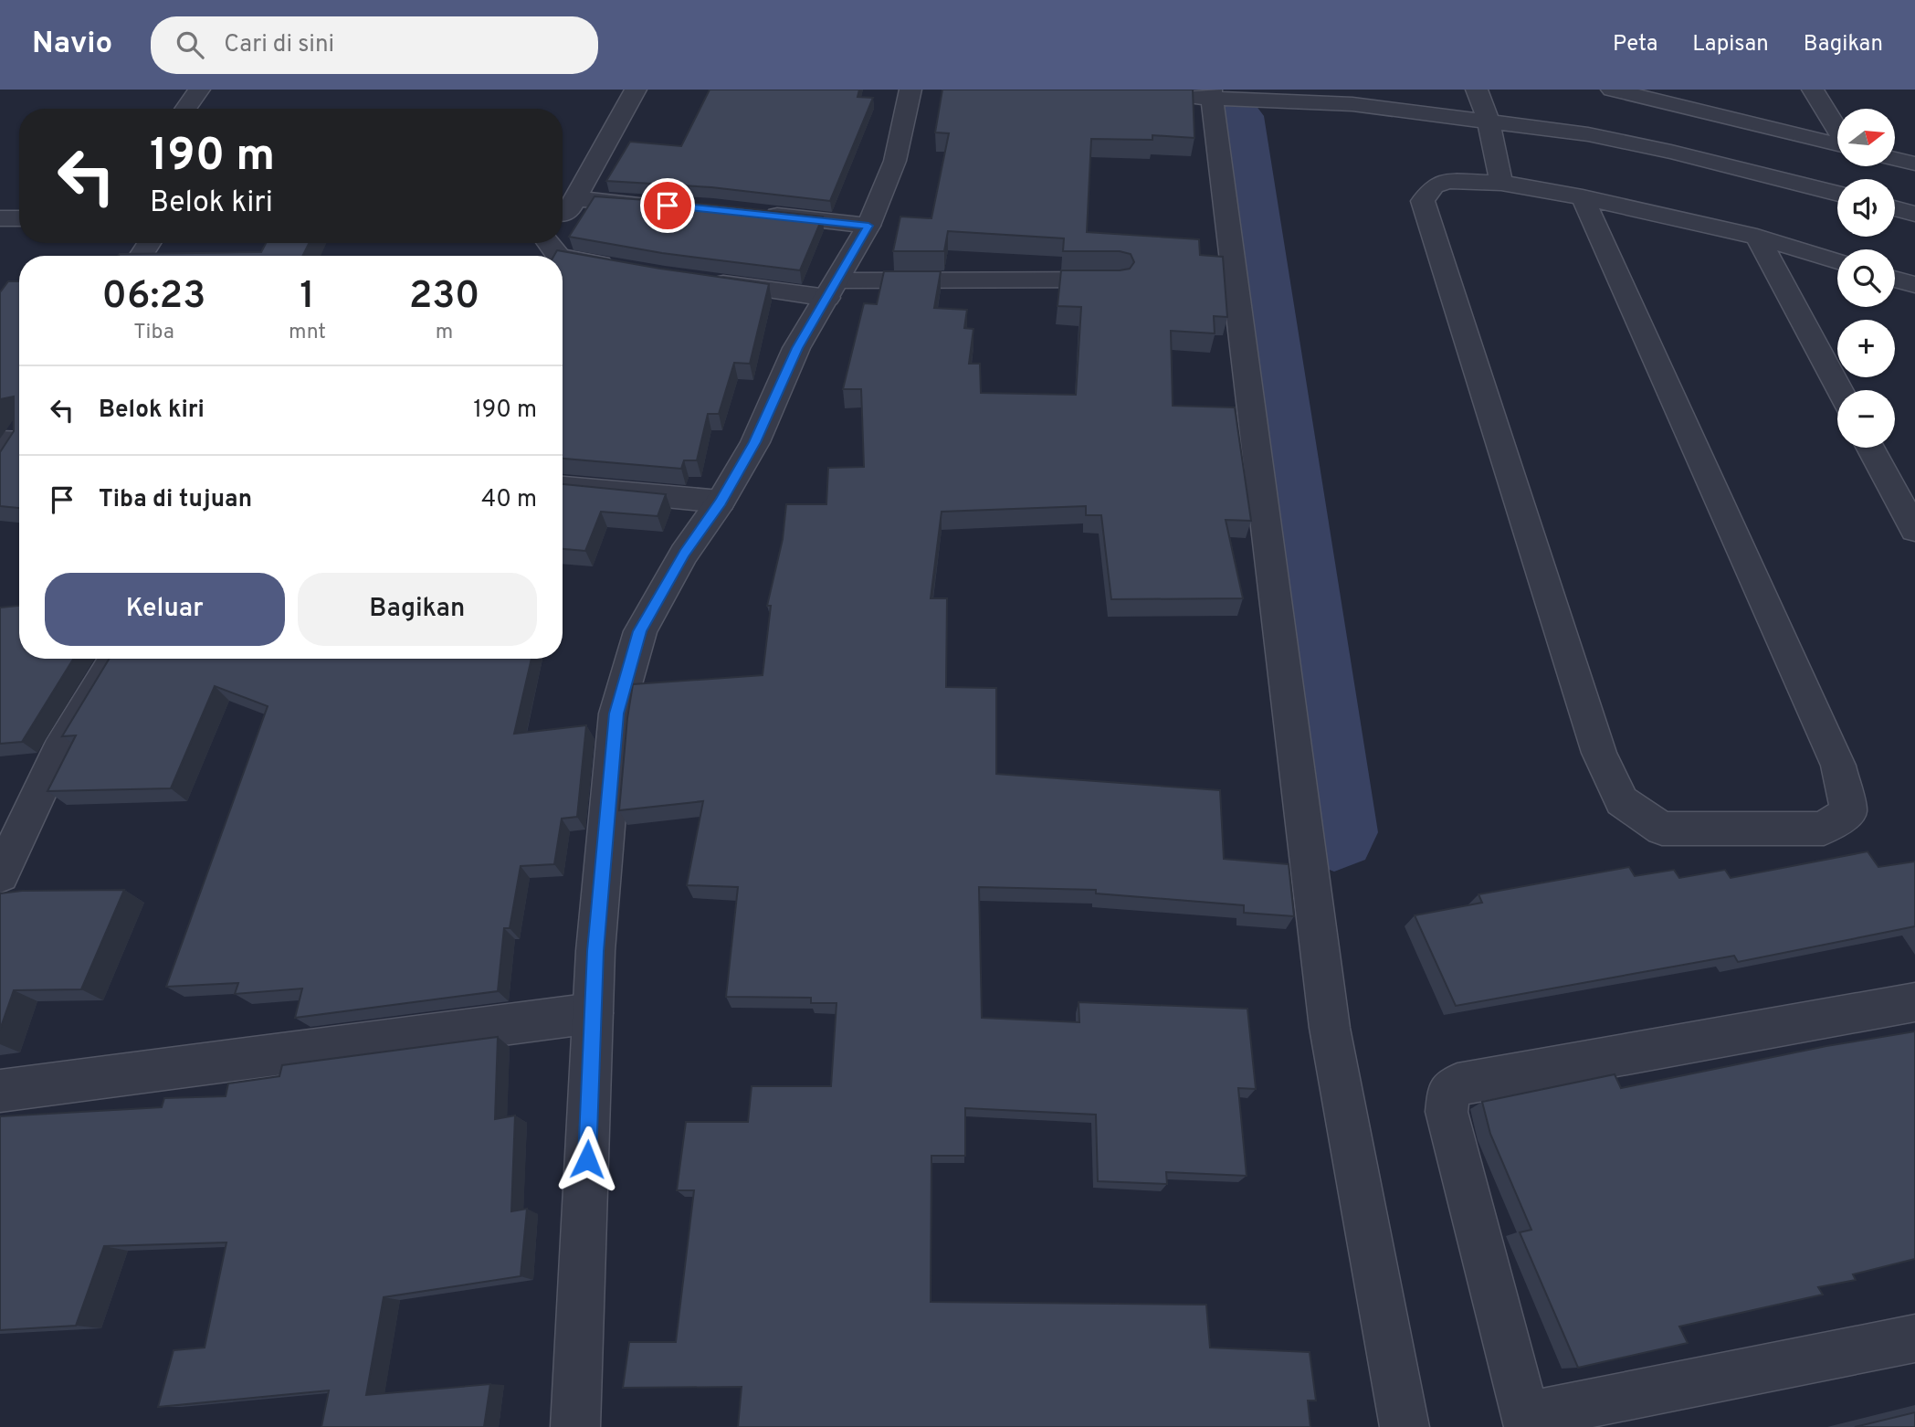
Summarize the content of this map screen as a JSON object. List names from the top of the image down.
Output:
{
  "north": "right",
  "page": {
    "header": "Navio",
    "search": "Cari di sini",
    "nav": ["Peta", "Lapisan", "Bagikan"],
    "map_buttons": ["+", "−"],
    "turn": ["190 m", "Belok kiri"],
    "eta": [
      "06:23",
      "Tiba",
      "1",
      "mnt",
      "230",
      "m"
    ],
    "list": [
      {
        "name": "Belok kiri",
        "value": "190 m"
      },
      {
        "name": "Tiba di tujuan",
        "value": "40 m"
      }
    ],
    "buttons": ["Keluar", "Bagikan"]
  }
}
